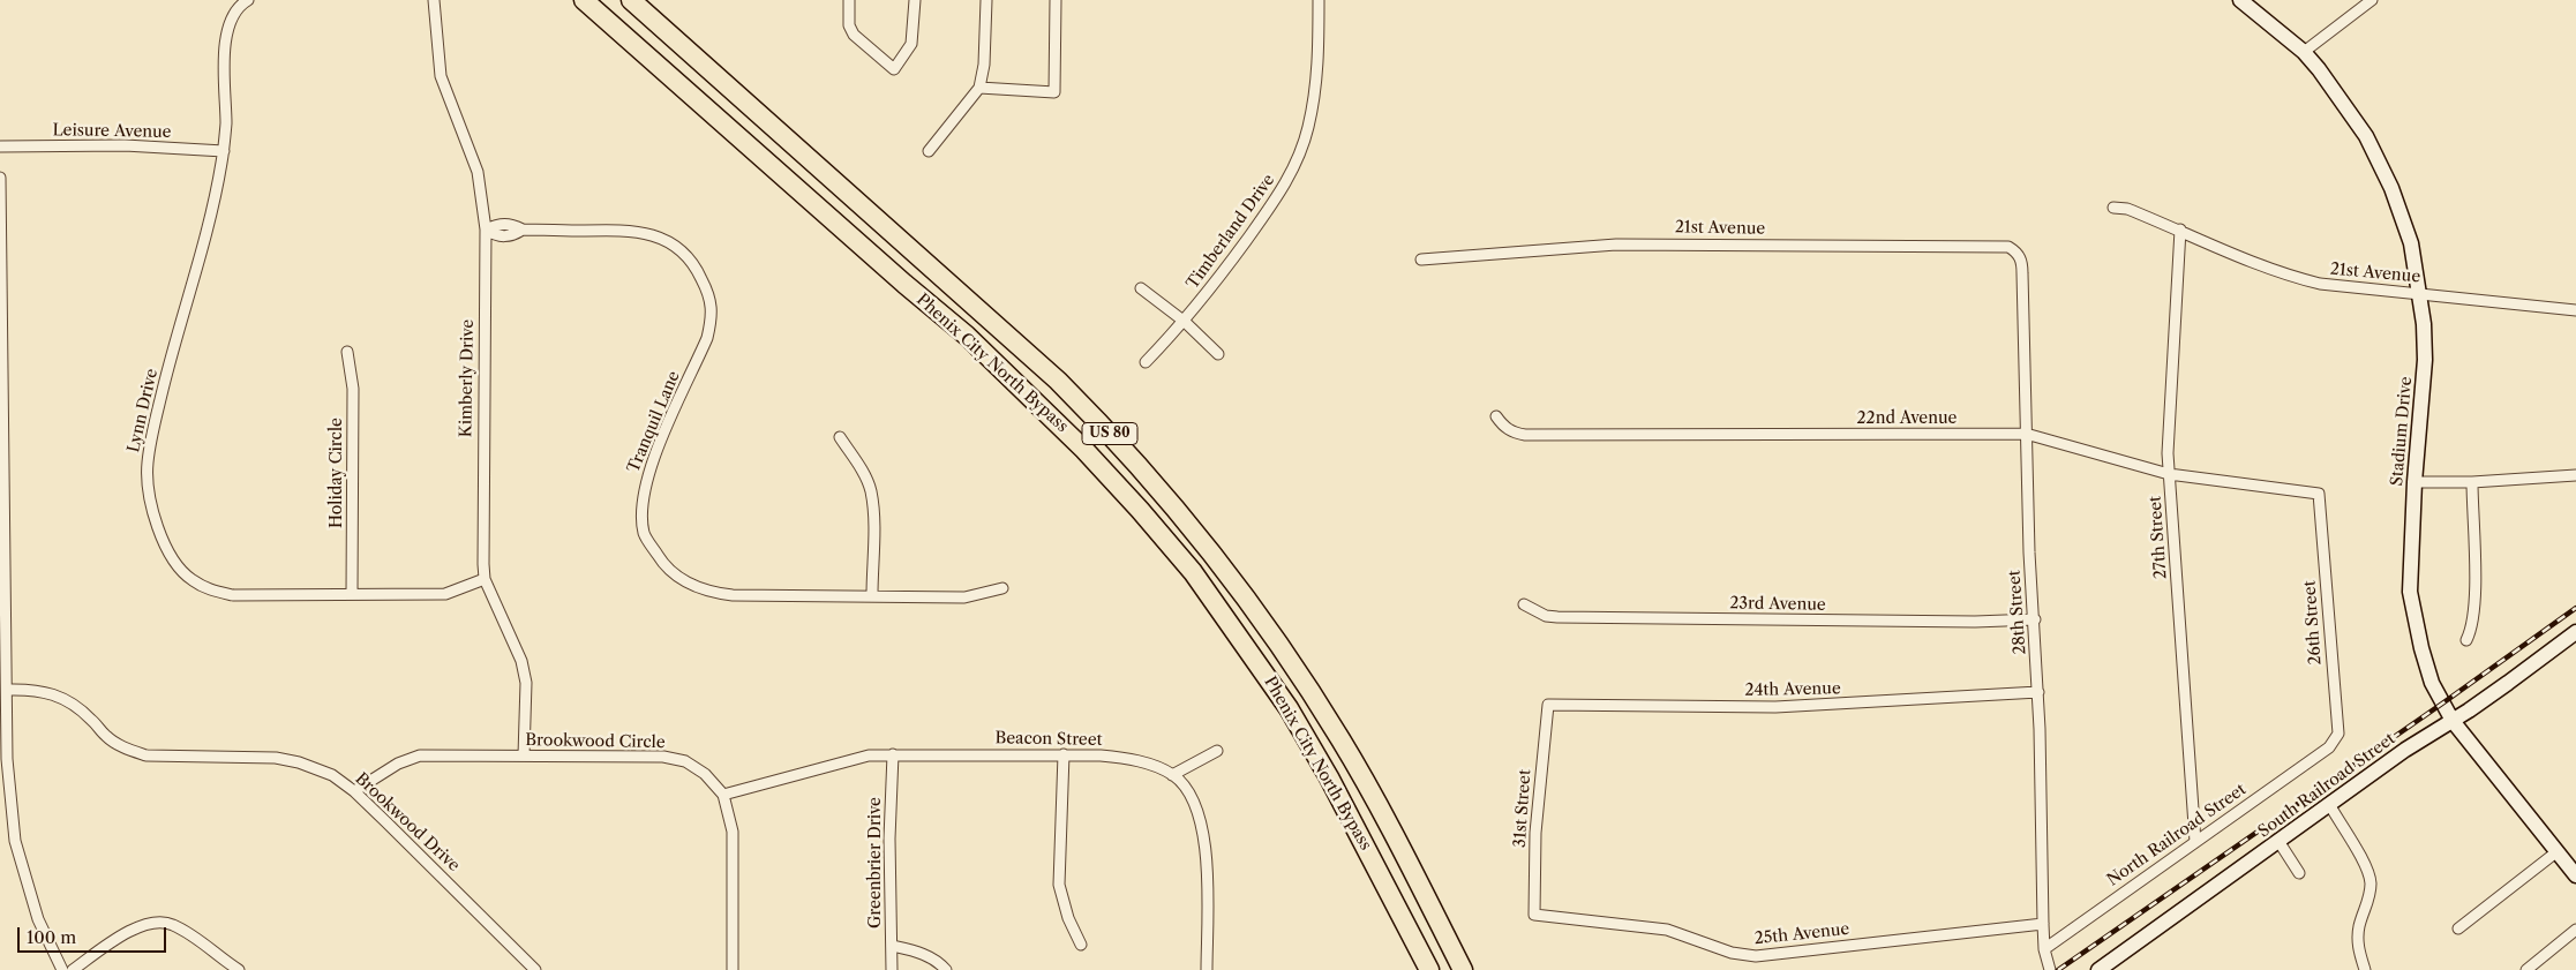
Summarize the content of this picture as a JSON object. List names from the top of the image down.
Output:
{
  "streets": {
    "highway": ["Phenix City North Bypass", "US 80"],
    "street": [
      "Leisure Avenue",
      "21st Avenue",
      "Timberland Drive",
      "Kimberly Drive",
      "Lynn Drive",
      "22nd Avenue",
      "Tranquil Lane",
      "Stadium Drive",
      "Holiday Circle",
      "27th Street",
      "23rd Avenue",
      "28th Street",
      "26th Street",
      "24th Avenue",
      "Beacon Street",
      "Brookwood Circle",
      "South Railroad Street",
      "31st Street",
      "Brookwood Drive",
      "North Railroad Street",
      "Greenbrier Drive",
      "25th Avenue"
    ]
  },
  "crossings": [
    ["Leisure Avenue", "Lynn Drive"],
    ["21st Avenue", "Stadium Drive"],
    ["21st Avenue", "27th Street"],
    ["21st Avenue", "28th Street"],
    ["Kimberly Drive", "Lynn Drive"],
    ["Kimberly Drive", "Tranquil Lane"],
    ["Kimberly Drive", "Brookwood Circle"],
    ["Lynn Drive", "Holiday Circle"],
    ["22nd Avenue", "27th Street"],
    ["22nd Avenue", "28th Street"],
    ["22nd Avenue", "26th Street"],
    ["Stadium Drive", "South Railroad Street"],
    ["27th Street", "North Railroad Street"],
    ["23rd Avenue", "28th Street"],
    ["28th Street", "24th Avenue"],
    ["28th Street", "North Railroad Street"],
    ["28th Street", "25th Avenue"],
    ["26th Street", "North Railroad Street"],
    ["24th Avenue", "31st Street"],
    ["Beacon Street", "Brookwood Circle"],
    ["Beacon Street", "Greenbrier Drive"],
    ["Brookwood Circle", "Brookwood Drive"],
    ["31st Street", "25th Avenue"]
  ],
  "scale_bar": "100 m"
}
